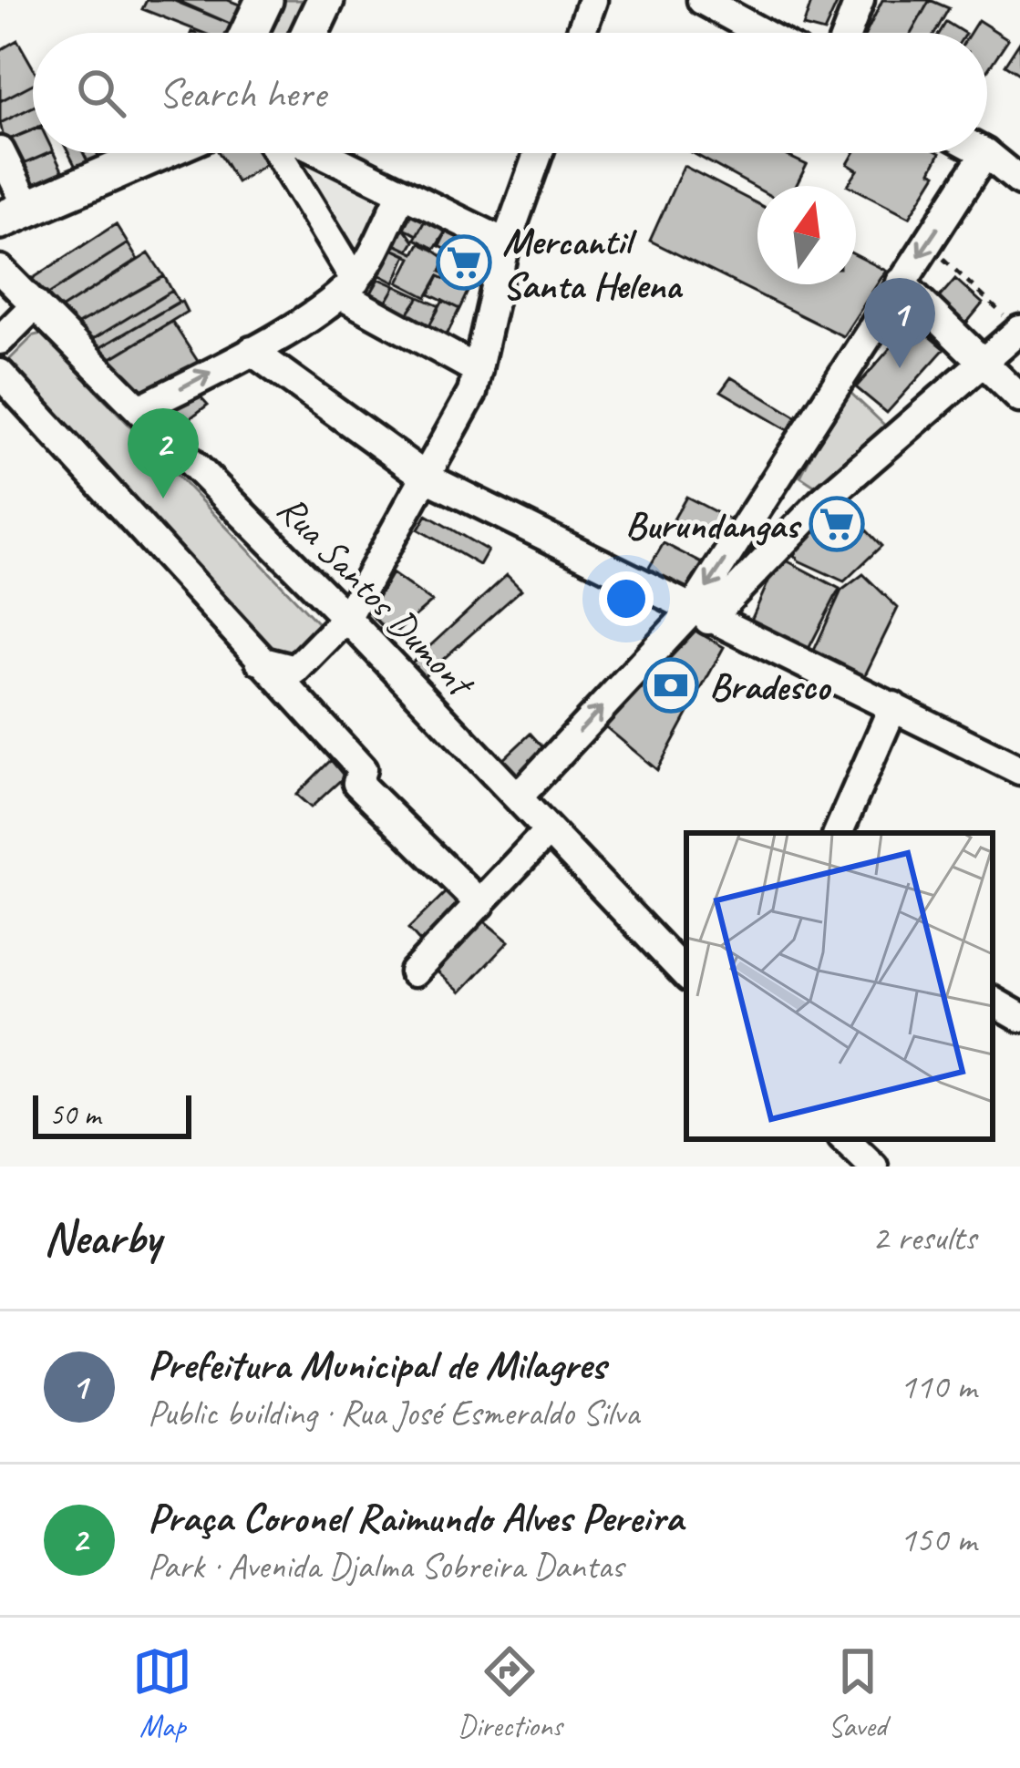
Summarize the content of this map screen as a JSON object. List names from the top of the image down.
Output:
{
  "streets": {
    "street": ["Rua Santos Dumont"]
  },
  "places": {
    "supermarket": ["Mercantil Santa Helena", "Burundangas"],
    "bank": ["Bradesco"]
  },
  "scale_bar": "50 m",
  "north": "top",
  "page": {
    "search": "Search here",
    "pins": ["1", "2"],
    "scale": "50 m",
    "heading": ["Nearby", "2 results"],
    "list": [
      {
        "mark": "1",
        "name": "Prefeitura Municipal de Milagres",
        "note": "Public building · Rua José Esmeraldo Silva",
        "value": "110 m"
      },
      {
        "mark": "2",
        "name": "Praça Coronel Raimundo Alves Pereira",
        "note": "Park · Avenida Djalma Sobreira Dantas",
        "value": "150 m"
      }
    ],
    "nav": ["Map", "Directions", "Saved"]
  }
}
